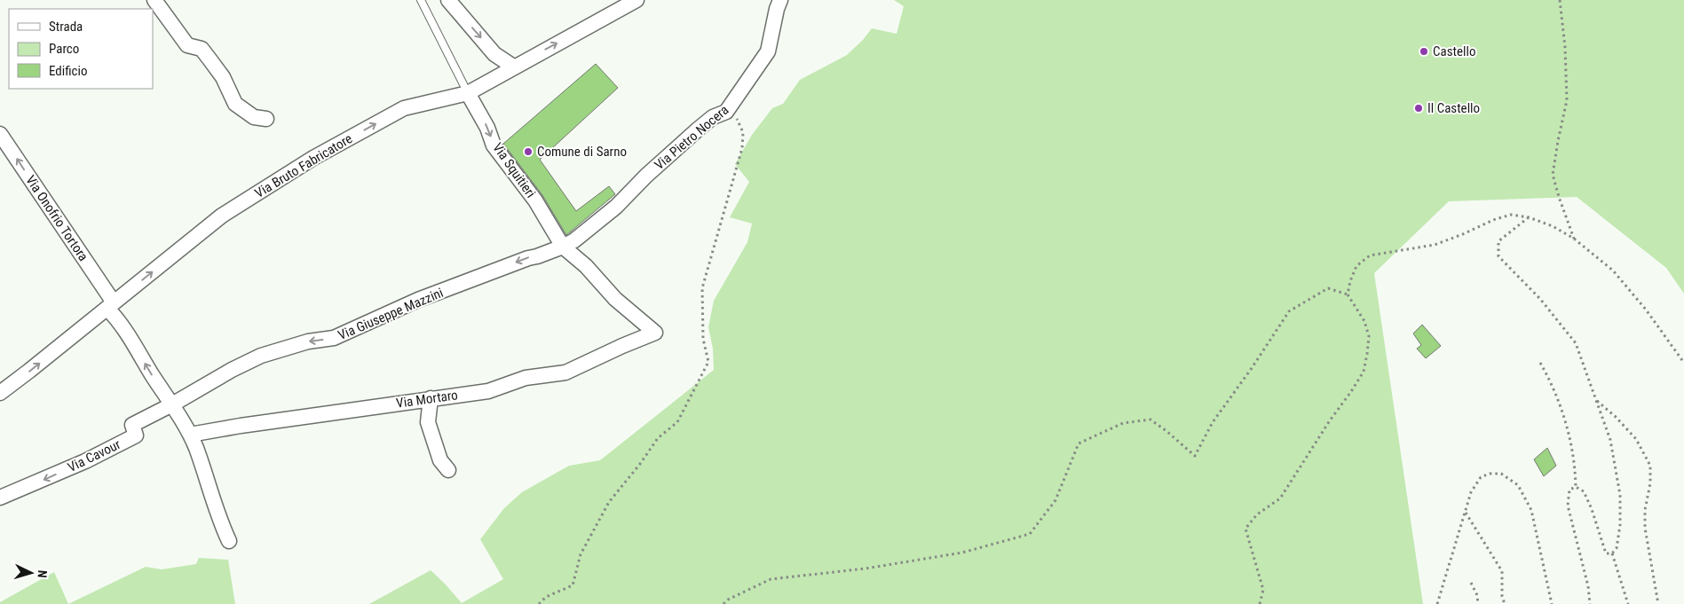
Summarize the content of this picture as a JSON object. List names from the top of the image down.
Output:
{
  "streets": {
    "street": [
      "Via Pietro Nocera",
      "Via Bruto Fabricatore",
      "Via Squitieri",
      "Via Onofrio Tortora",
      "Via Giuseppe Mazzini",
      "Via Mortaro",
      "Via Cavour"
    ]
  },
  "crossings": [
    ["Via Pietro Nocera", "Via Squitieri"],
    ["Via Pietro Nocera", "Via Giuseppe Mazzini"],
    ["Via Bruto Fabricatore", "Via Squitieri"],
    ["Via Bruto Fabricatore", "Via Onofrio Tortora"],
    ["Via Squitieri", "Via Giuseppe Mazzini"],
    ["Via Squitieri", "Via Mortaro"],
    ["Via Onofrio Tortora", "Via Giuseppe Mazzini"],
    ["Via Onofrio Tortora", "Via Mortaro"],
    ["Via Onofrio Tortora", "Via Cavour"],
    ["Via Giuseppe Mazzini", "Via Cavour"]
  ],
  "one_way": [
    "Via Bruto Fabricatore",
    "Via Squitieri",
    "Via Onofrio Tortora",
    "Via Giuseppe Mazzini",
    "Via Cavour"
  ],
  "places": ["Castello", "Il Castello", "Comune di Sarno"],
  "legend": ["Strada", "Parco", "Edificio"],
  "north": "right"
}
